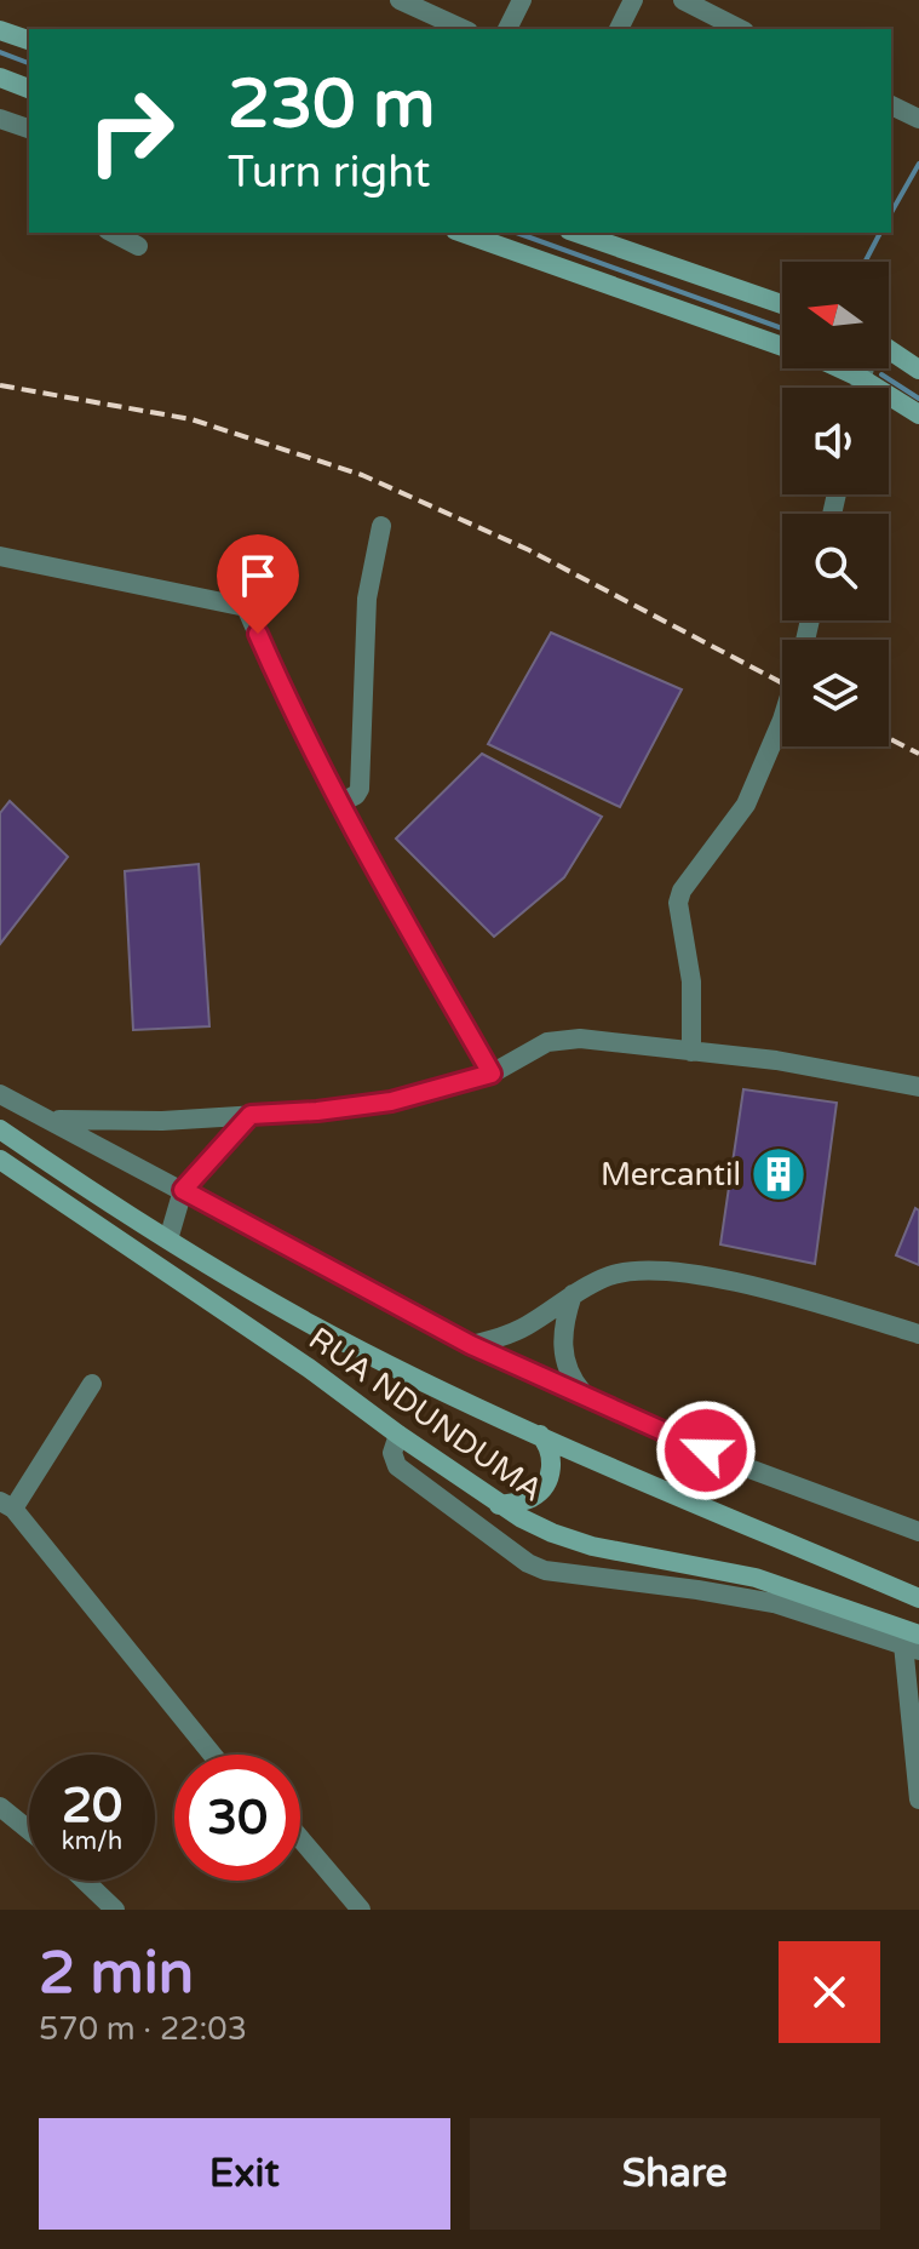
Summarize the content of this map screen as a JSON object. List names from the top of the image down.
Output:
{
  "streets": {
    "main road": ["RUA NDUNDUMA"]
  },
  "places": {
    "building": ["Mercantil"]
  },
  "north": "left",
  "page": {
    "turn": ["230 m", "Turn right"],
    "speed": "20 km/h",
    "limit": "30",
    "heading": ["2 min", "570 m · 22:03"],
    "buttons": ["Exit", "Share"]
  }
}
